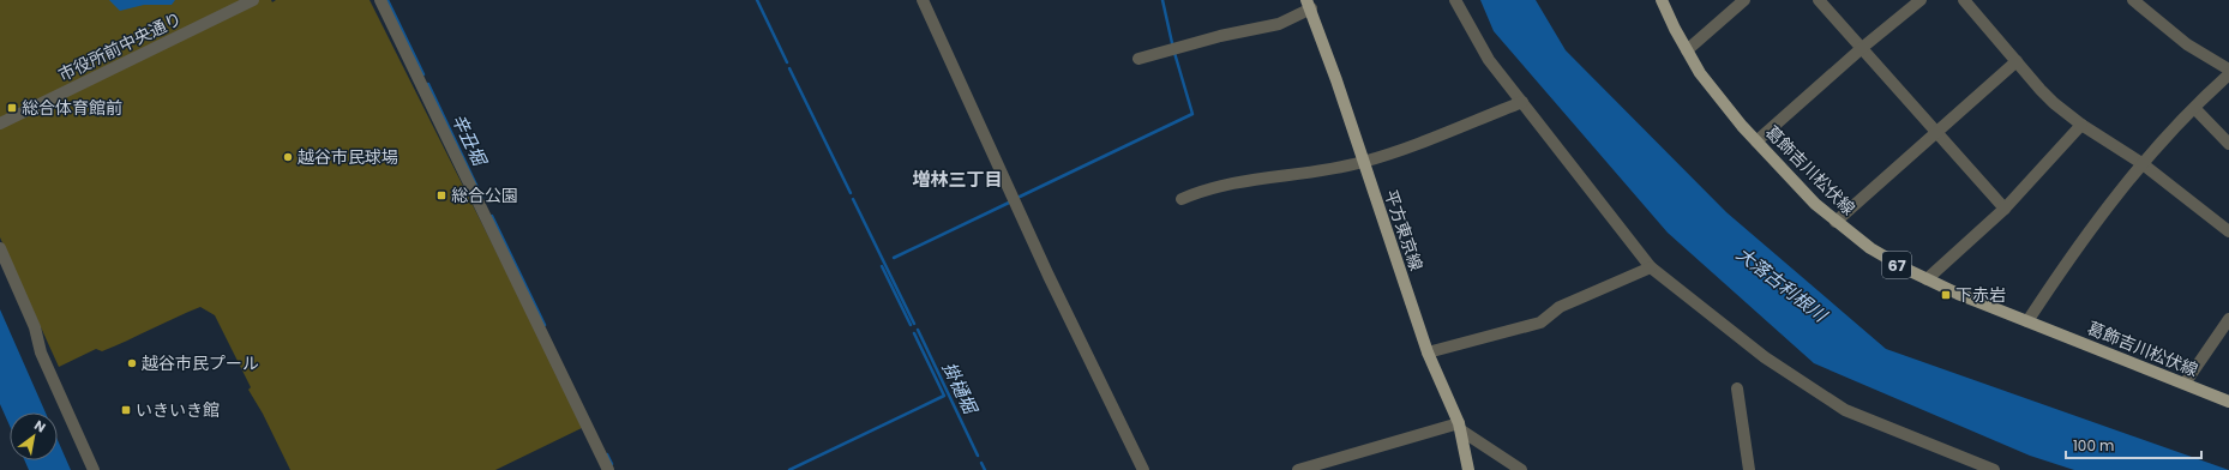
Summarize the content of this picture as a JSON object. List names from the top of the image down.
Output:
{
  "streets": {
    "main road": ["葛飾吉川松伏線", "平方東京線", "67"],
    "street": ["市役所前中央通り"]
  },
  "districts": ["増林三丁目"],
  "water": ["辛丑堀", "大落古利根川", "掛樋堀"],
  "places": {
    "transit": [
      "総合体育館前",
      "総合公園",
      "下赤岩",
      "いきいき館"
    ],
    "other": ["越谷市民球場", "越谷市民プール"]
  },
  "scale_bar": "100 m",
  "north": "top right"
}
